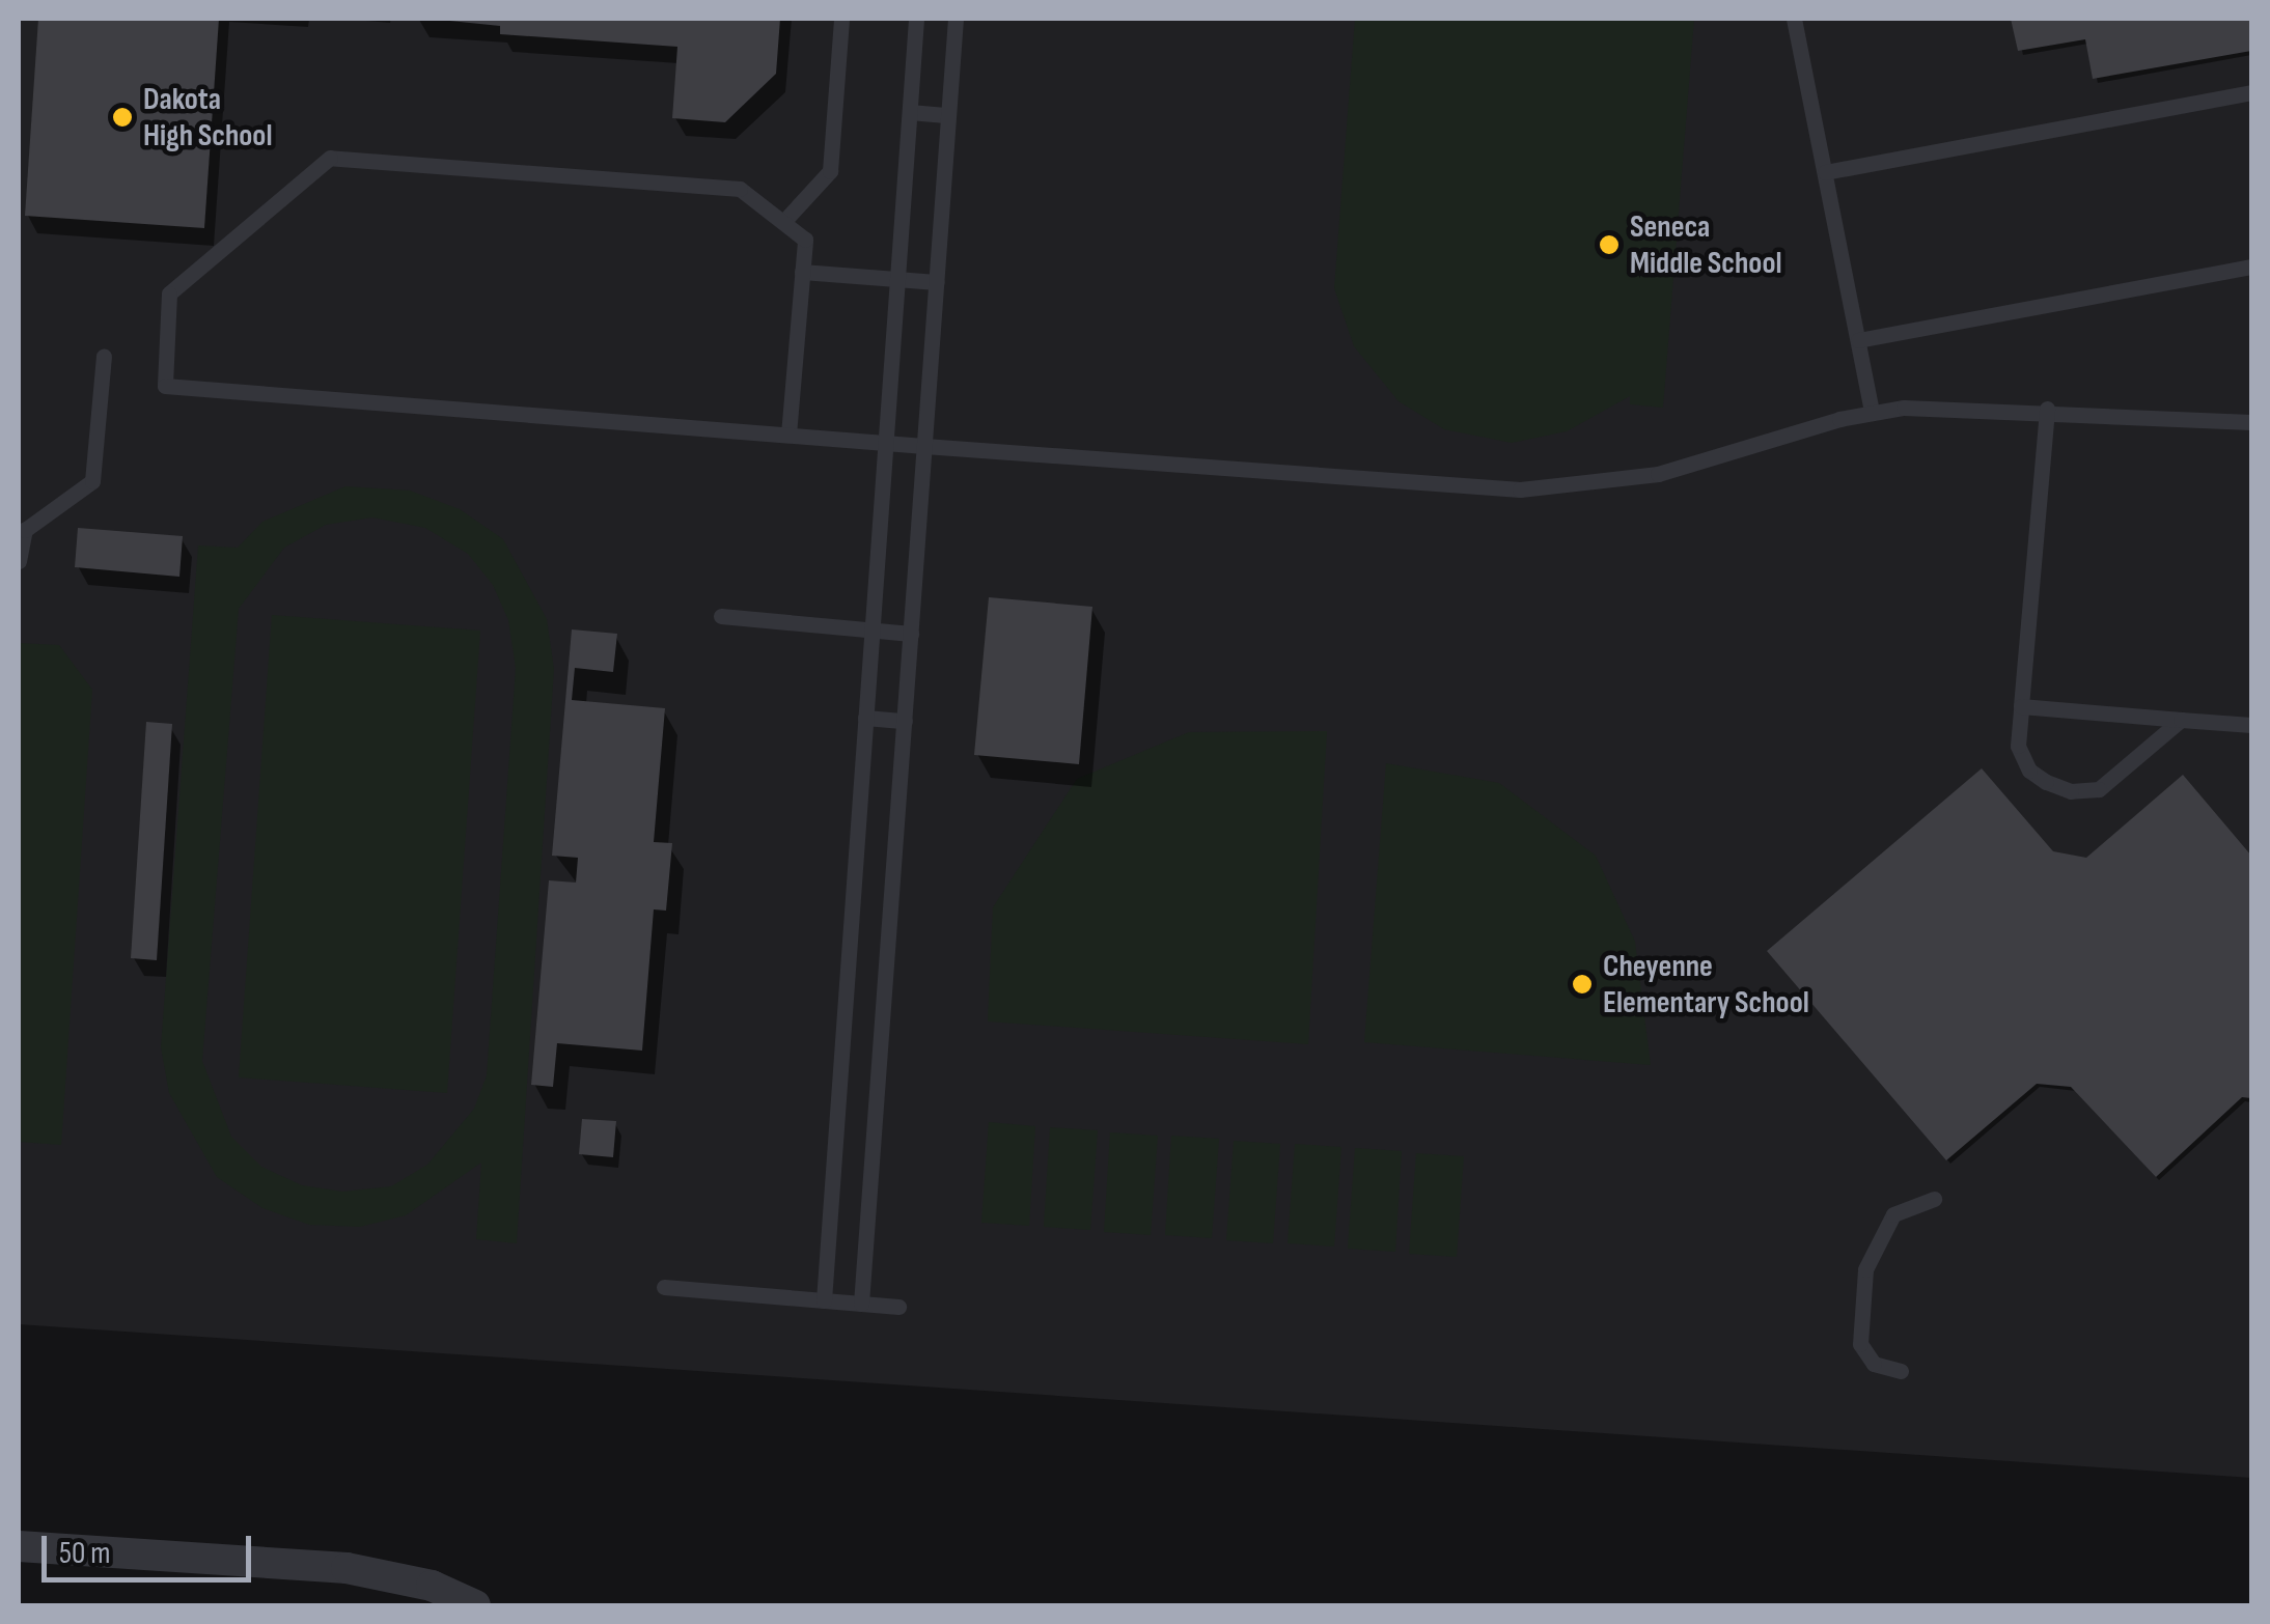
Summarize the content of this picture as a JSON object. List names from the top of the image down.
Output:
{
  "places": ["Dakota High School", "Seneca Middle School", "Cheyenne Elementary School"],
  "scale_bar": "50 m"
}
